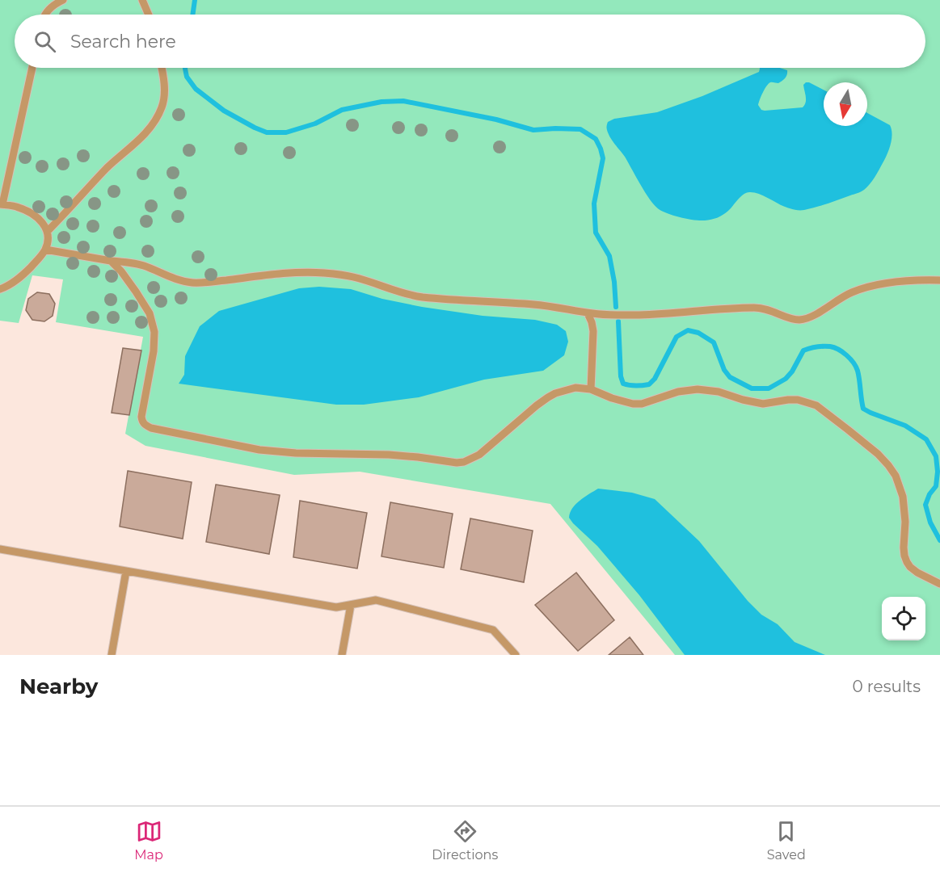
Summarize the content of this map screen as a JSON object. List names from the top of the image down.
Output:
{
  "north": "bottom",
  "page": {
    "search": "Search here",
    "heading": ["Nearby", "0 results"],
    "nav": ["Map", "Directions", "Saved"]
  }
}
